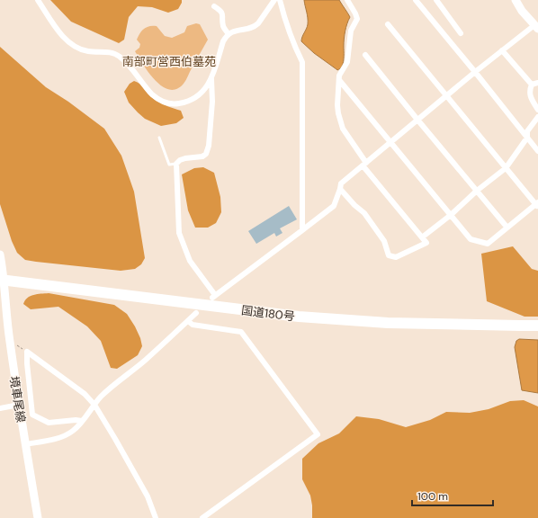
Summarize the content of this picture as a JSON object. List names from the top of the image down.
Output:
{
  "streets": {
    "highway": ["国道180号"],
    "main road": ["境車尾線"]
  },
  "crossings": [
    ["国道180号", "境車尾線"]
  ],
  "parks": ["南部町営西伯墓苑"],
  "scale_bar": "100 m"
}
